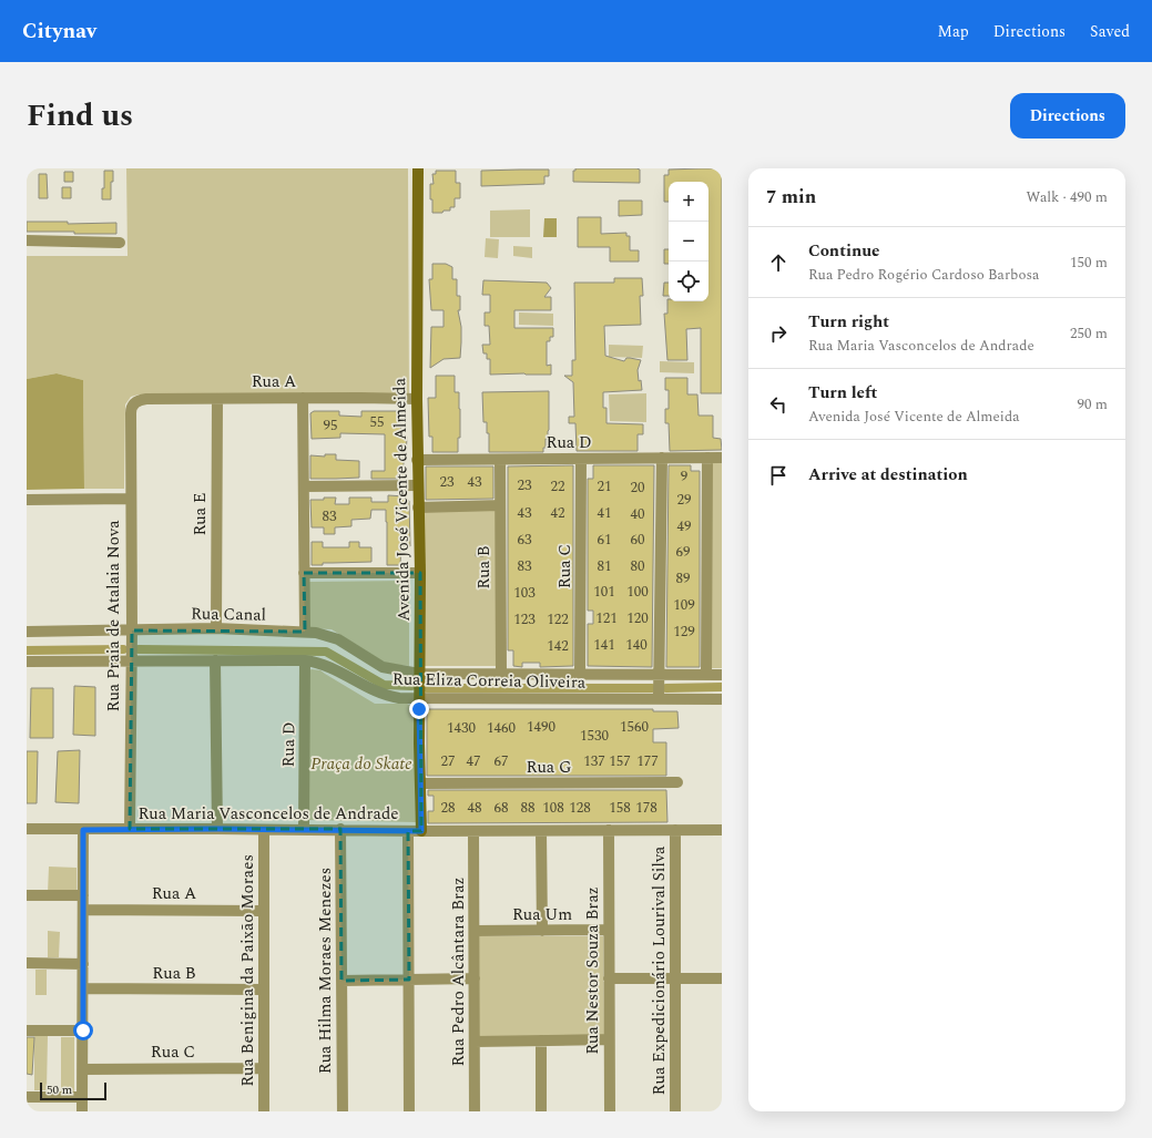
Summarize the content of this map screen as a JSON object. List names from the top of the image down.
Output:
{
  "streets": {
    "street": [
      "Rua A",
      "Rua D",
      "Avenida José Vicente de Almeida",
      "Rua E",
      "Rua C",
      "Rua B",
      "Rua Canal",
      "Rua Praia de Atalaia Nova",
      "Rua Eliza Correia Oliveira",
      "Rua G",
      "Rua Maria Vasconcelos de Andrade",
      "Rua Um",
      "Rua Benigina da Paixão Moraes",
      "Rua Hilma Moraes Menezes",
      "Rua Nestor Souza Braz",
      "Rua Expedicionário Lourival Silva",
      "Rua Pedro Alcântara Braz"
    ]
  },
  "crossings": [
    ["Rua A", "Avenida José Vicente de Almeida"],
    ["Rua A", "Rua E"],
    ["Rua A", "Rua Praia de Atalaia Nova"],
    ["Rua A", "Rua Benigina da Paixão Moraes"],
    ["Rua D", "Avenida José Vicente de Almeida"],
    ["Rua D", "Rua C"],
    ["Rua D", "Rua B"],
    ["Rua D", "Rua Eliza Correia Oliveira"],
    ["Rua D", "Rua Maria Vasconcelos de Andrade"],
    ["Avenida José Vicente de Almeida", "Rua Canal"],
    ["Avenida José Vicente de Almeida", "Rua Eliza Correia Oliveira"],
    ["Avenida José Vicente de Almeida", "Rua G"],
    ["Avenida José Vicente de Almeida", "Rua Maria Vasconcelos de Andrade"],
    ["Rua E", "Rua Canal"],
    ["Rua C", "Rua Eliza Correia Oliveira"],
    ["Rua C", "Rua Benigina da Paixão Moraes"],
    ["Rua B", "Rua Eliza Correia Oliveira"],
    ["Rua B", "Rua Benigina da Paixão Moraes"],
    ["Rua Canal", "Rua Praia de Atalaia Nova"],
    ["Rua Canal", "Rua Eliza Correia Oliveira"],
    ["Rua Praia de Atalaia Nova", "Rua Eliza Correia Oliveira"],
    ["Rua Praia de Atalaia Nova", "Rua Maria Vasconcelos de Andrade"],
    ["Rua Maria Vasconcelos de Andrade", "Rua Benigina da Paixão Moraes"],
    ["Rua Maria Vasconcelos de Andrade", "Rua Hilma Moraes Menezes"],
    ["Rua Maria Vasconcelos de Andrade", "Rua Nestor Souza Braz"],
    ["Rua Maria Vasconcelos de Andrade", "Rua Expedicionário Lourival Silva"],
    ["Rua Maria Vasconcelos de Andrade", "Rua Pedro Alcântara Braz"],
    ["Rua Um", "Rua Nestor Souza Braz"],
    ["Rua Um", "Rua Pedro Alcântara Braz"]
  ],
  "parks": ["Praça do Skate"],
  "house_numbers": [
    "55",
    "95",
    "9",
    "23",
    "43",
    "23",
    "22",
    "21",
    "20",
    "29",
    "43",
    "42",
    "41",
    "40",
    "83",
    "49",
    "63",
    "61",
    "60",
    "69",
    "83",
    "81",
    "80",
    "89",
    "101",
    "100",
    "103",
    "109",
    "121",
    "120",
    "123",
    "122",
    "129",
    "141",
    "140",
    "142",
    "1490",
    "1560",
    "1430",
    "1460",
    "1530",
    "27",
    "47",
    "67",
    "137",
    "157",
    "177",
    "28",
    "48",
    "68",
    "88",
    "108",
    "128",
    "158",
    "178"
  ],
  "scale_bar": "50 m",
  "page": {
    "header": "Citynav",
    "nav": ["Map", "Directions", "Saved"],
    "title": "Find us",
    "buttons": "Directions",
    "heading": ["7 min", "Walk · 490 m"],
    "map_buttons": ["+", "−"],
    "list": [
      ["Continue", "Rua Pedro Rogério Cardoso Barbosa", "150 m"],
      ["Turn right", "Rua Maria Vasconcelos de Andrade", "250 m"],
      ["Turn left", "Avenida José Vicente de Almeida", "90 m"],
      "Arrive at destination"
    ],
    "scale": "50 m"
  }
}
